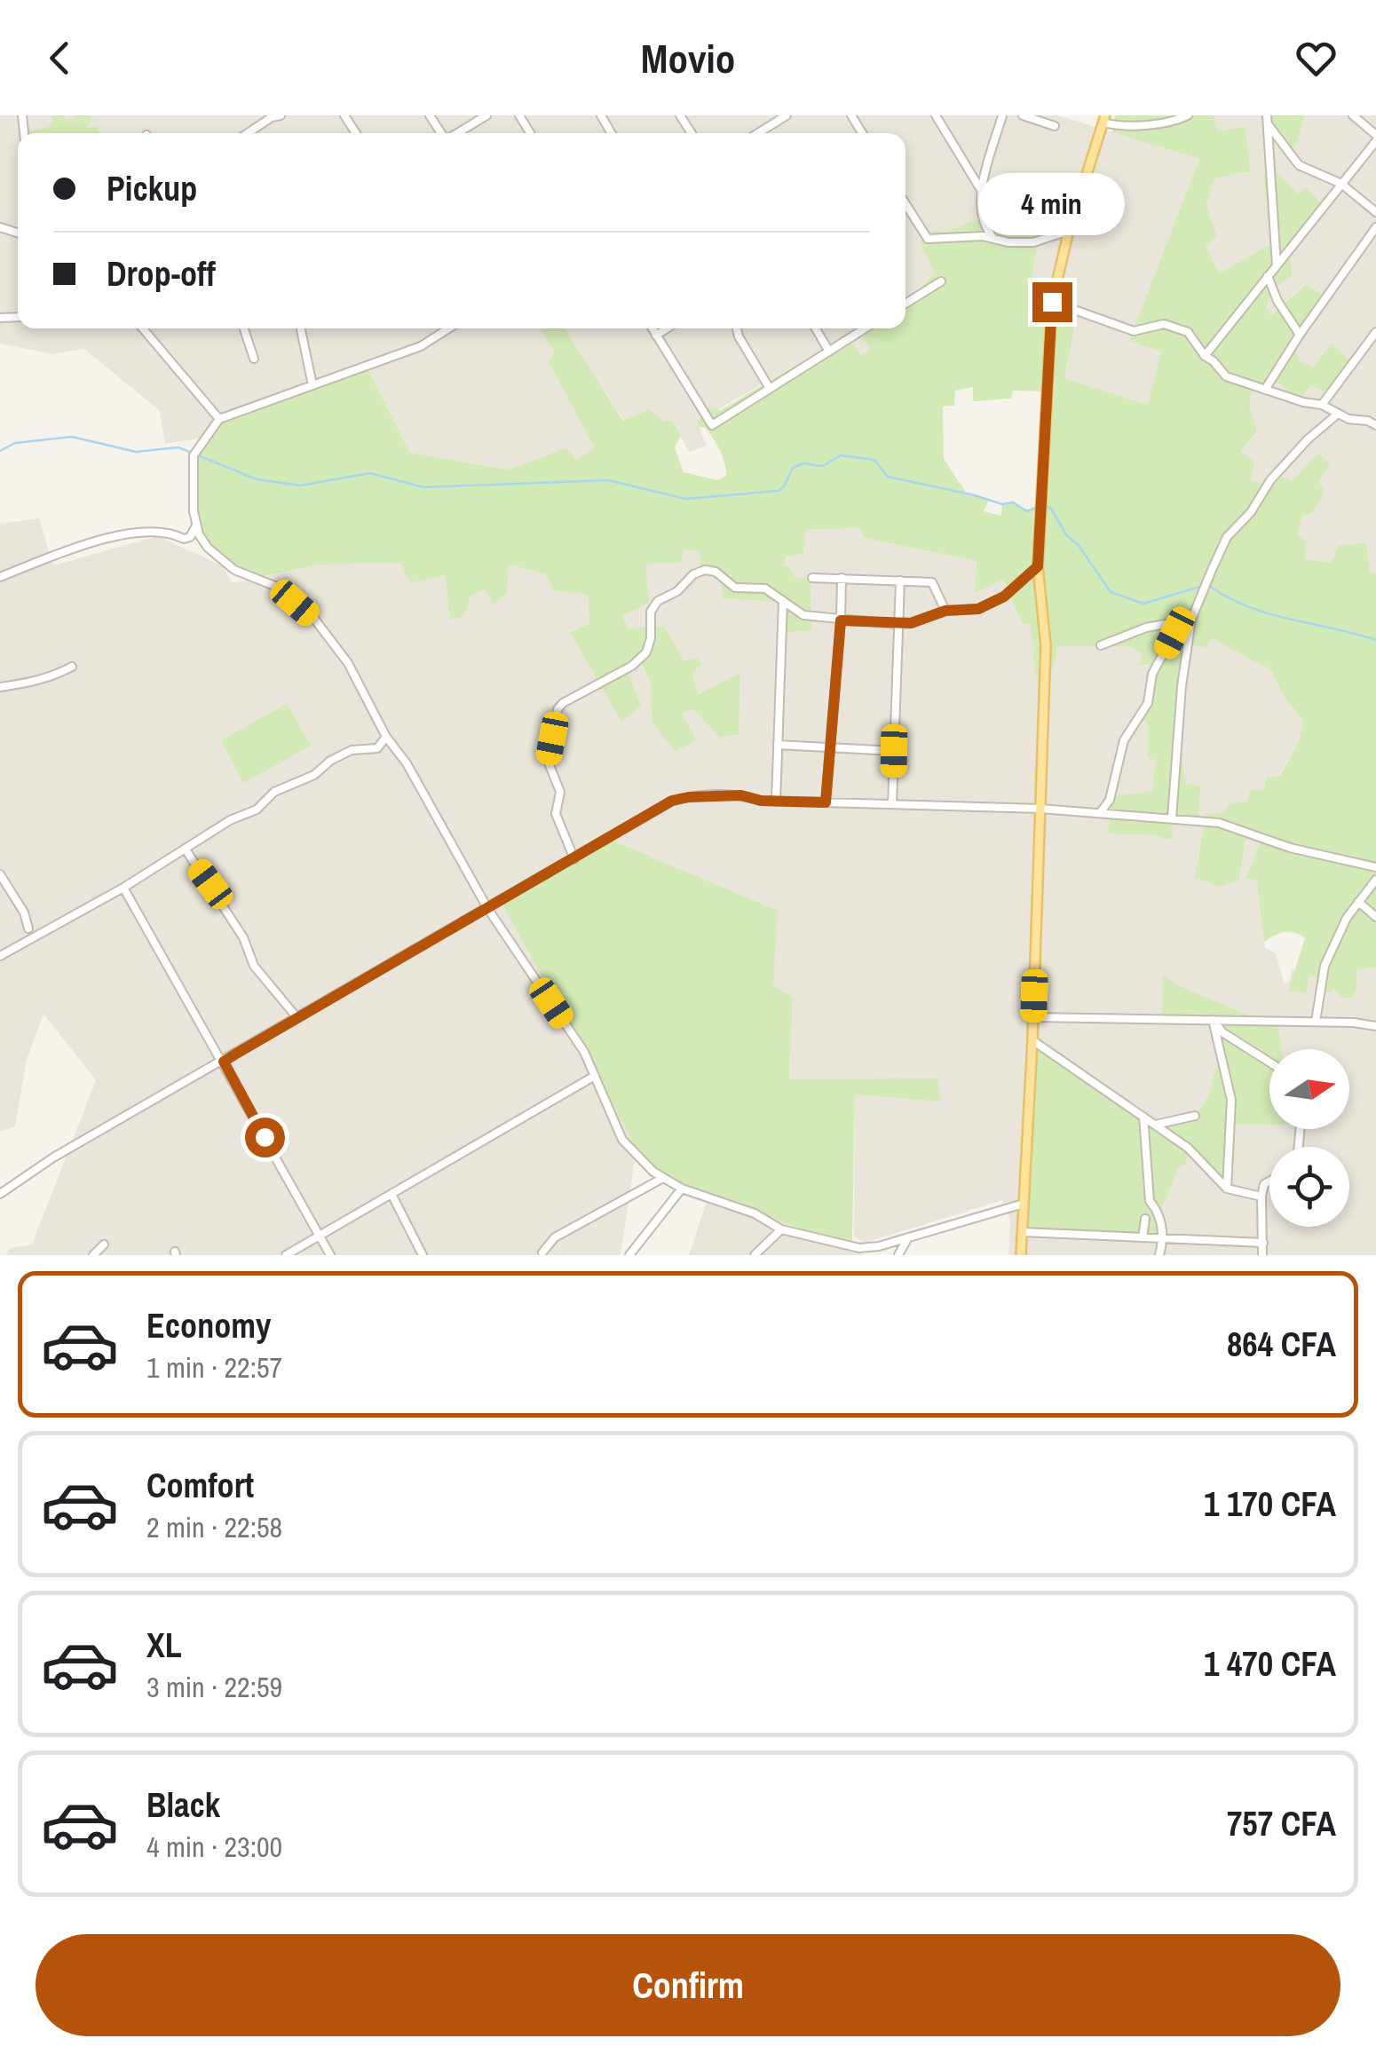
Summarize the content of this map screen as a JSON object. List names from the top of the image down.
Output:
{
  "north": "right",
  "page": {
    "header": "Movio",
    "banner": ["Pickup", "Drop-off"],
    "bubble": "4 min",
    "list": [
      {
        "name": "Economy",
        "note": "1 min · 22:57",
        "value": "864 CFA"
      },
      {
        "name": "Comfort",
        "note": "2 min · 22:58",
        "value": "1 170 CFA"
      },
      {
        "name": "XL",
        "note": "3 min · 22:59",
        "value": "1 470 CFA"
      },
      {
        "name": "Black",
        "note": "4 min · 23:00",
        "value": "757 CFA"
      }
    ],
    "buttons": "Confirm"
  }
}
